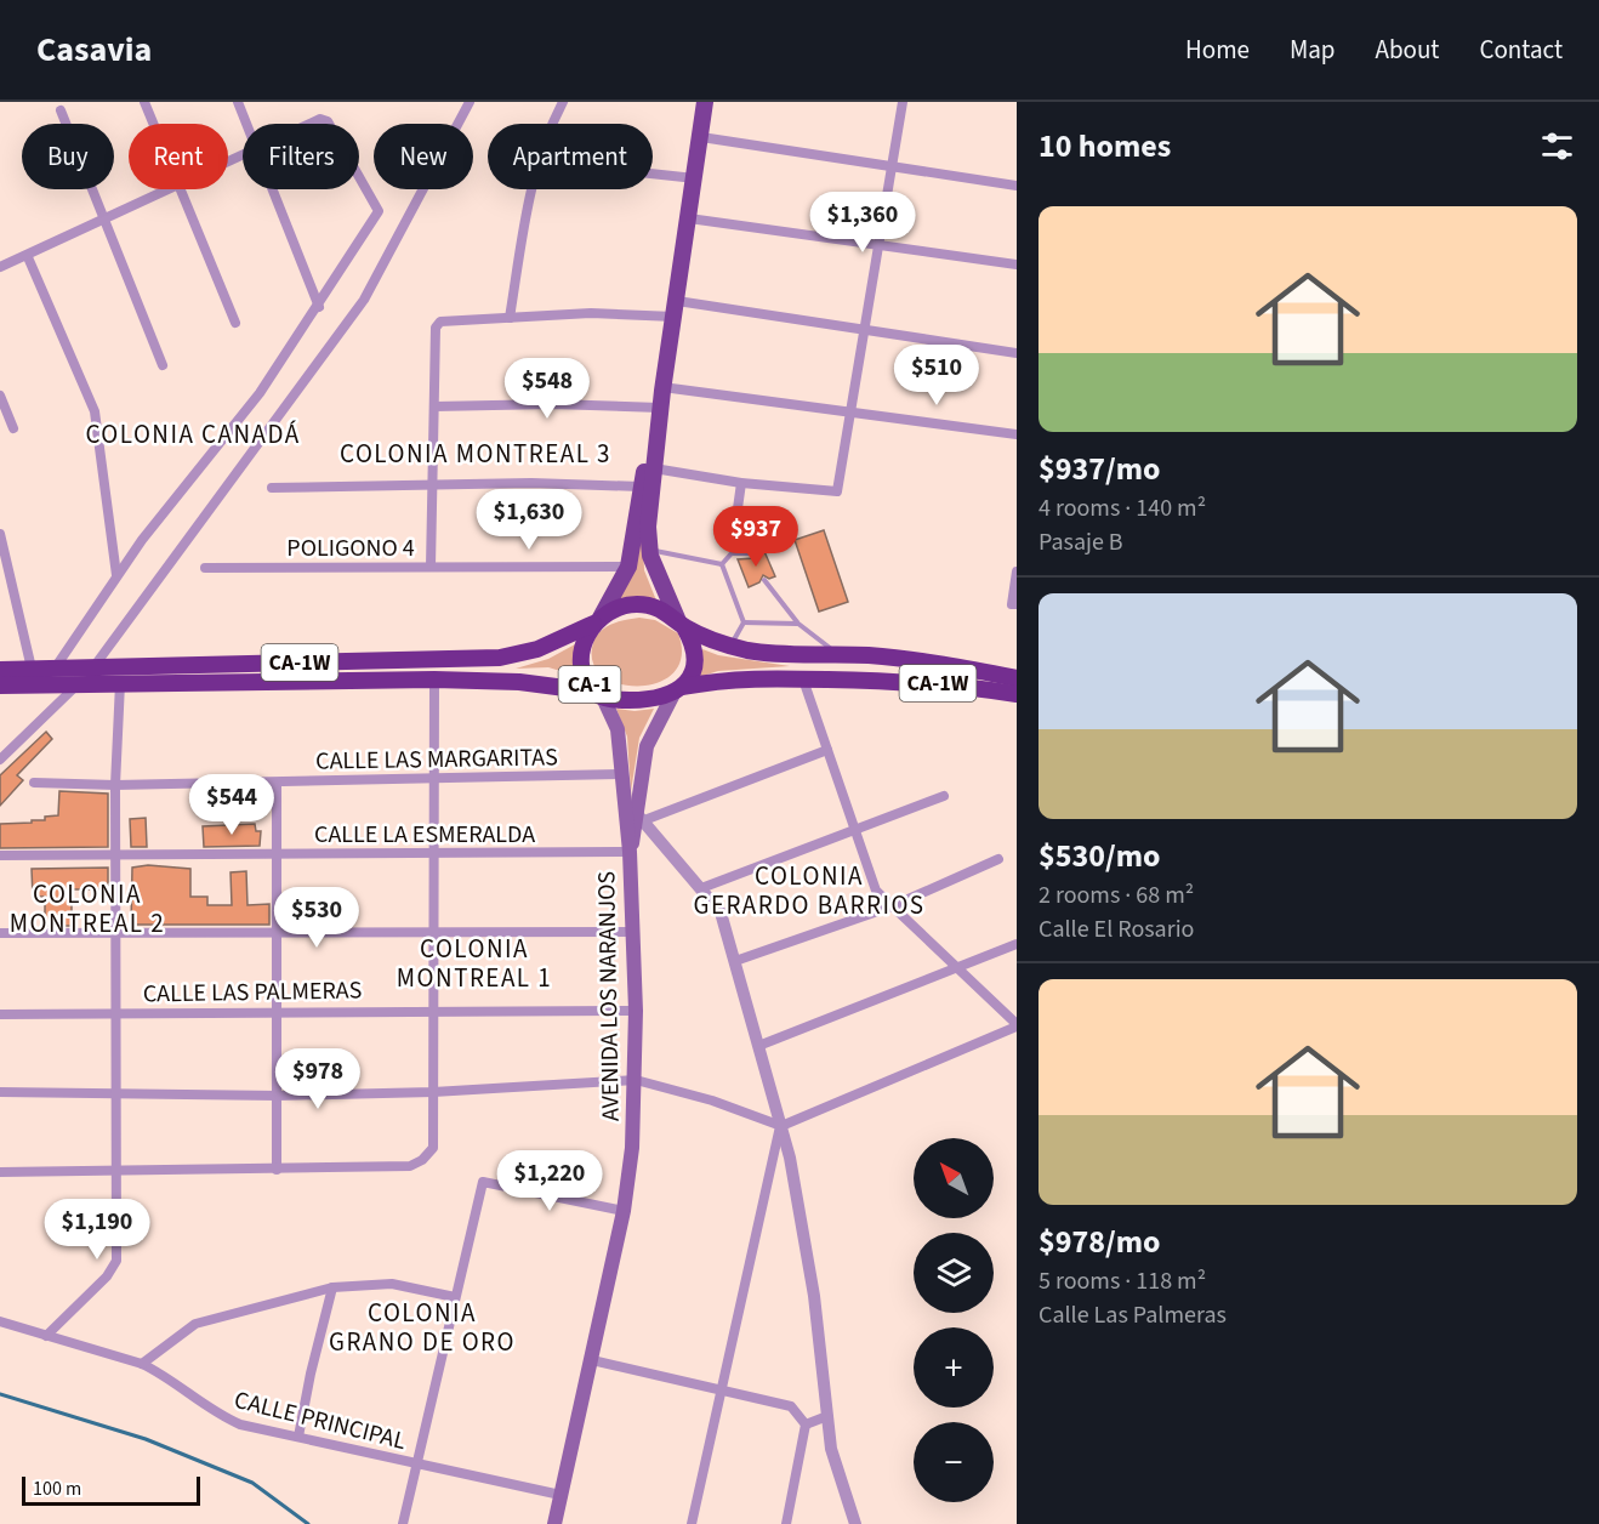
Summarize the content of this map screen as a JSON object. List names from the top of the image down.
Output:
{
  "streets": {
    "highway": ["CA-1W", "CA-1"],
    "main road": ["AVENIDA LOS NARANJOS"],
    "street": [
      "POLIGONO 4",
      "CALLE LAS MARGARITAS",
      "CALLE LA ESMERALDA",
      "CALLE LAS PALMERAS",
      "CALLE PRINCIPAL"
    ]
  },
  "crossings": [
    ["CA-1W", "CA-1"],
    ["CA-1W", "AVENIDA LOS NARANJOS"],
    ["CA-1", "AVENIDA LOS NARANJOS"],
    ["CALLE LAS MARGARITAS", "AVENIDA LOS NARANJOS"],
    ["CALLE LA ESMERALDA", "AVENIDA LOS NARANJOS"],
    ["CALLE LAS PALMERAS", "AVENIDA LOS NARANJOS"],
    ["AVENIDA LOS NARANJOS", "CALLE PRINCIPAL"]
  ],
  "districts": [
    "COLONIA CANADÁ",
    "COLONIA MONTREAL 3",
    "COLONIA GERARDO BARRIOS",
    "COLONIA MONTREAL 2",
    "COLONIA MONTREAL 1",
    "COLONIA GRANO DE ORO"
  ],
  "scale_bar": "100 m",
  "north": "top left",
  "page": {
    "header": "Casavia",
    "nav": [
      "Home",
      "Map",
      "About",
      "Contact"
    ],
    "heading": "10 homes",
    "chip": [
      "Buy",
      "Rent",
      "Filters",
      "New",
      "Apartment"
    ],
    "list": [
      {
        "name": "$937/mo",
        "note": "4 rooms · 140 m² · Pasaje B"
      },
      {
        "name": "$530/mo",
        "note": "2 rooms · 68 m² · Calle El Rosario"
      },
      {
        "name": "$978/mo",
        "note": "5 rooms · 118 m² · Calle Las Palmeras"
      }
    ],
    "price": [
      "$1,360",
      "$510",
      "$548",
      "$1,630",
      "$937",
      "$544",
      "$530",
      "$978",
      "$1,220",
      "$1,190"
    ],
    "map_buttons": ["+", "−"],
    "scale": "100 m"
  }
}
